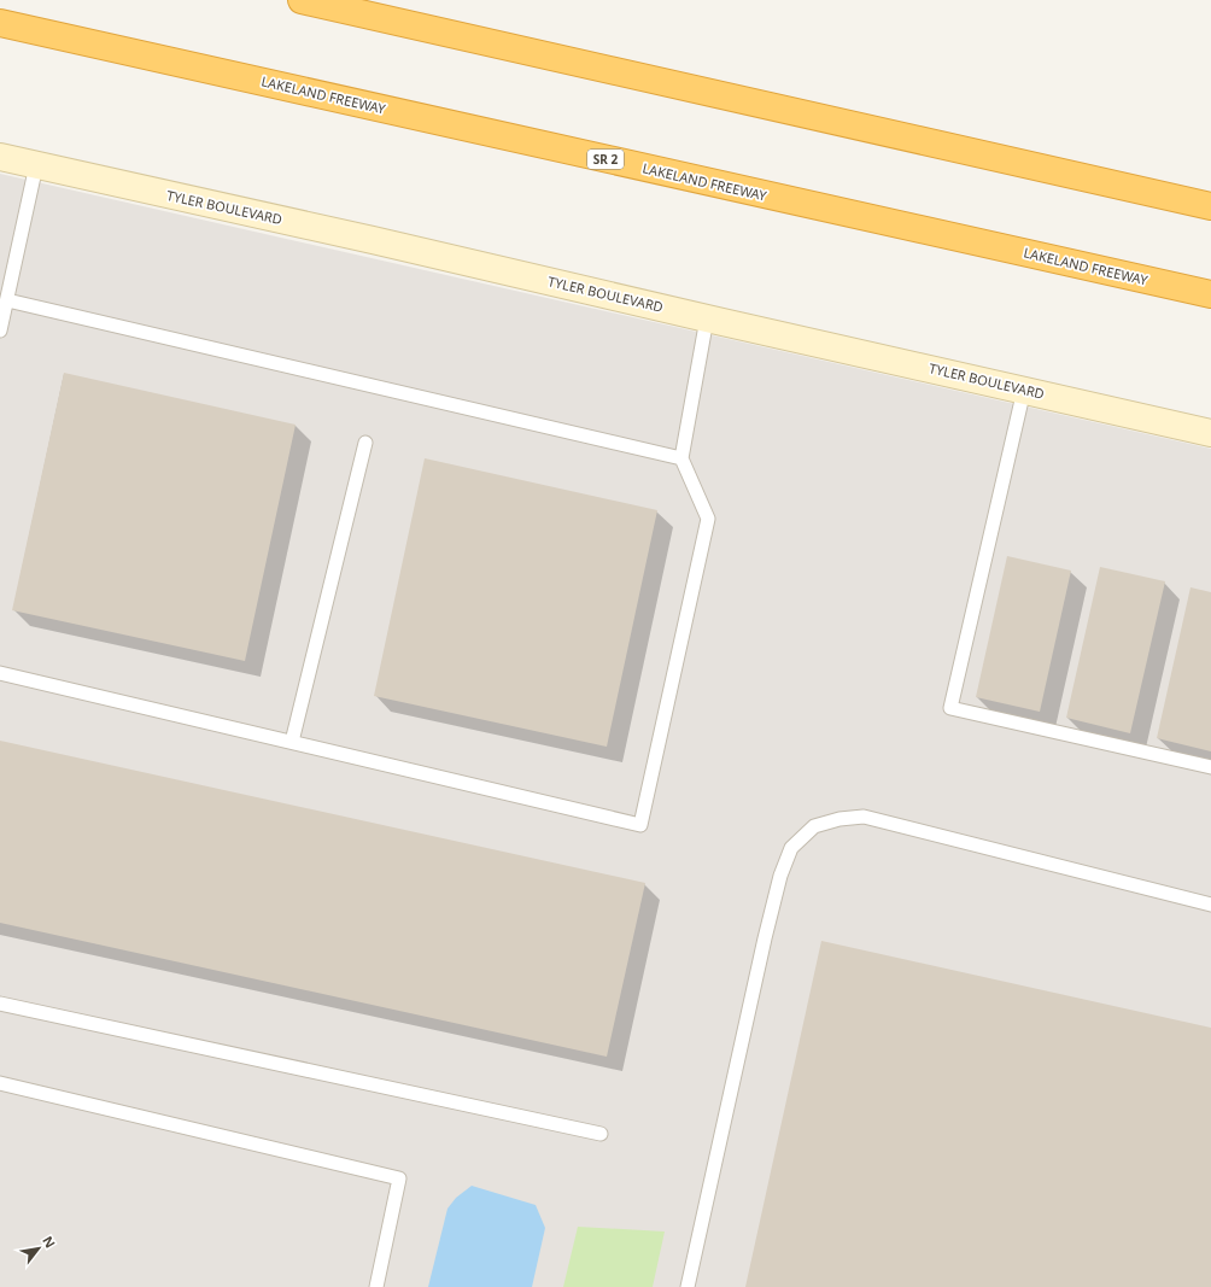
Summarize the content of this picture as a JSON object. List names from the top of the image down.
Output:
{
  "streets": {
    "highway": ["LAKELAND FREEWAY", "SR 2"],
    "street": ["TYLER BOULEVARD"]
  },
  "north": "top right"
}
